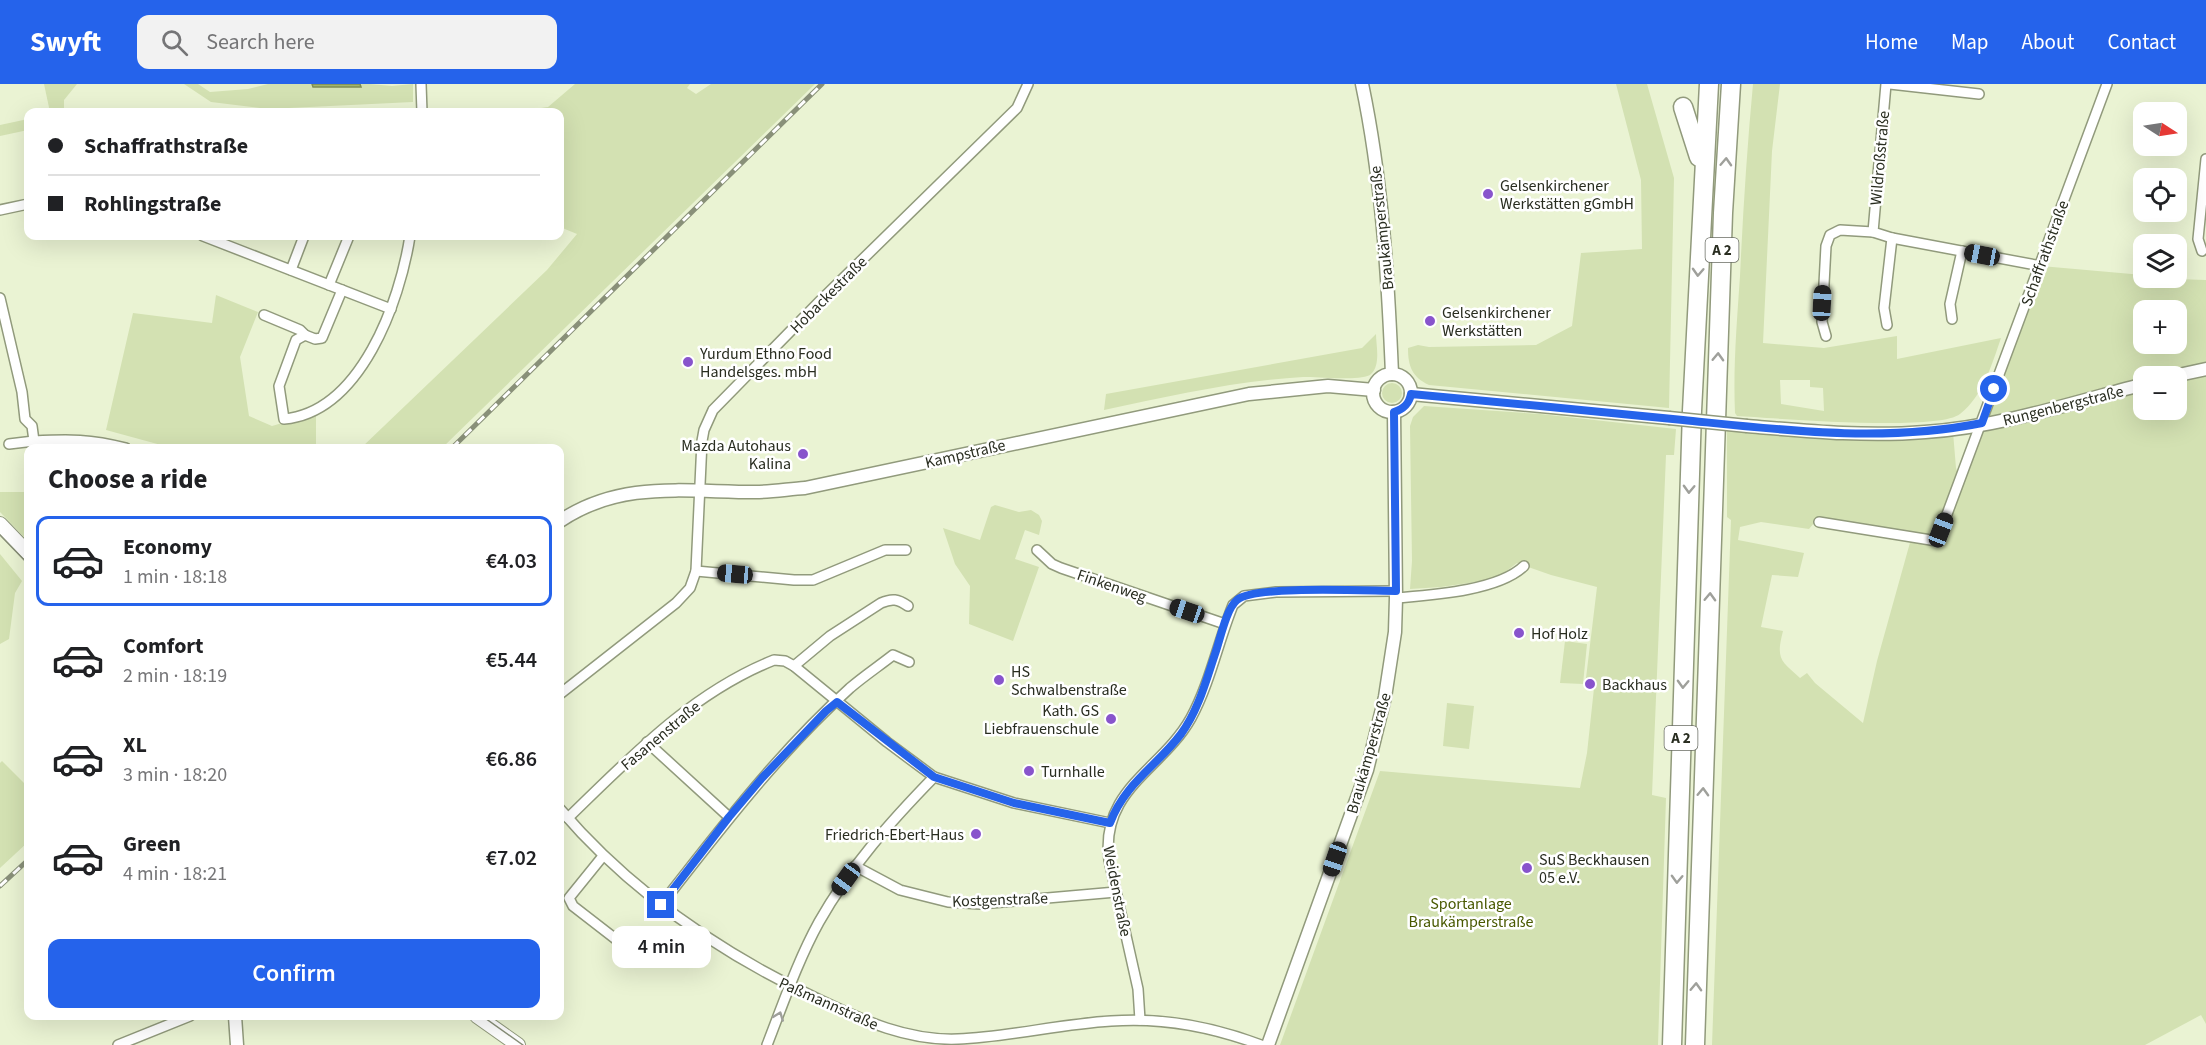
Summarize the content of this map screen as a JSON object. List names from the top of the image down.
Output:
{
  "streets": {
    "highway": ["A 2"],
    "street": [
      "Wildroßstraße",
      "Braukämperstraße",
      "Schaffrathstraße",
      "Hobackestraße",
      "Rungenbergstraße",
      "Kampstraße",
      "Finkenweg",
      "Fasanenstraße",
      "Weidenstraße",
      "Kostgenstraße",
      "Paßmannstraße"
    ]
  },
  "crossings": [
    ["Braukämperstraße", "Rungenbergstraße"],
    ["Braukämperstraße", "Kampstraße"],
    ["Braukämperstraße", "Weidenstraße"],
    ["Schaffrathstraße", "Rungenbergstraße"],
    ["Hobackestraße", "Kampstraße"],
    ["Rungenbergstraße", "Kampstraße"],
    ["Finkenweg", "Weidenstraße"],
    ["Fasanenstraße", "Paßmannstraße"],
    ["Weidenstraße", "Kostgenstraße"],
    ["Weidenstraße", "Paßmannstraße"]
  ],
  "parks": ["Sportanlage Braukämperstraße"],
  "places": [
    "Gelsenkirchener Werkstätten gGmbH",
    "Gelsenkirchener Werkstätten",
    "Yurdum Ethno Food Handelsges. mbH",
    "Mazda Autohaus Kalina",
    "Hof Holz",
    "HS Schwalbenstraße",
    "Backhaus",
    "Kath. GS Liebfrauenschule",
    "Turnhalle",
    "Friedrich-Ebert-Haus",
    "SuS Beckhausen 05 e.V."
  ],
  "north": "right",
  "page": {
    "header": "Swyft",
    "search": "Search here",
    "nav": [
      "Home",
      "Map",
      "About",
      "Contact"
    ],
    "map_buttons": ["+", "−"],
    "banner": ["Schaffrathstraße", "Rohlingstraße"],
    "heading": "Choose a ride",
    "list": [
      {
        "name": "Economy",
        "note": "1 min · 18:18",
        "value": "€4.03"
      },
      {
        "name": "Comfort",
        "note": "2 min · 18:19",
        "value": "€5.44"
      },
      {
        "name": "XL",
        "note": "3 min · 18:20",
        "value": "€6.86"
      },
      {
        "name": "Green",
        "note": "4 min · 18:21",
        "value": "€7.02"
      }
    ],
    "bubble": "4 min",
    "buttons": "Confirm"
  }
}
